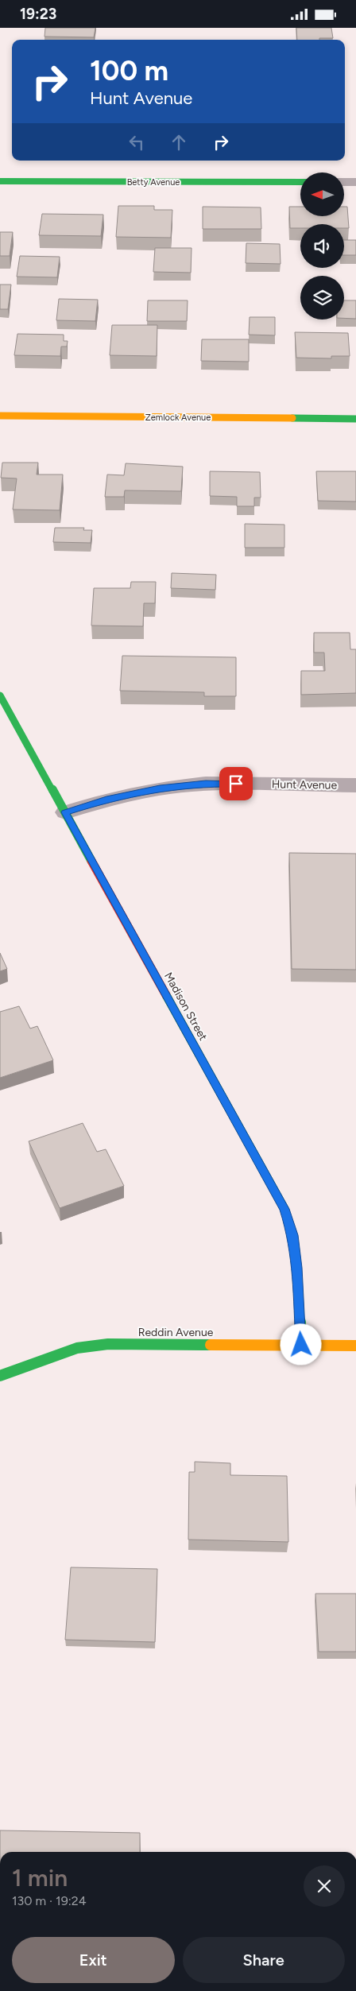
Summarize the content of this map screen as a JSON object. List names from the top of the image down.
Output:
{
  "streets": {
    "street": [
      "Betty Avenue",
      "Zemlock Avenue",
      "Hunt Avenue",
      "Madison Street",
      "Reddin Avenue"
    ]
  },
  "crossings": [
    ["Hunt Avenue", "Madison Street"],
    ["Madison Street", "Reddin Avenue"]
  ],
  "north": "left",
  "page": {
    "status": "19:23",
    "turn": ["100 m", "Hunt Avenue"],
    "heading": ["1 min", "130 m · 19:24"],
    "buttons": ["Exit", "Share"]
  }
}
